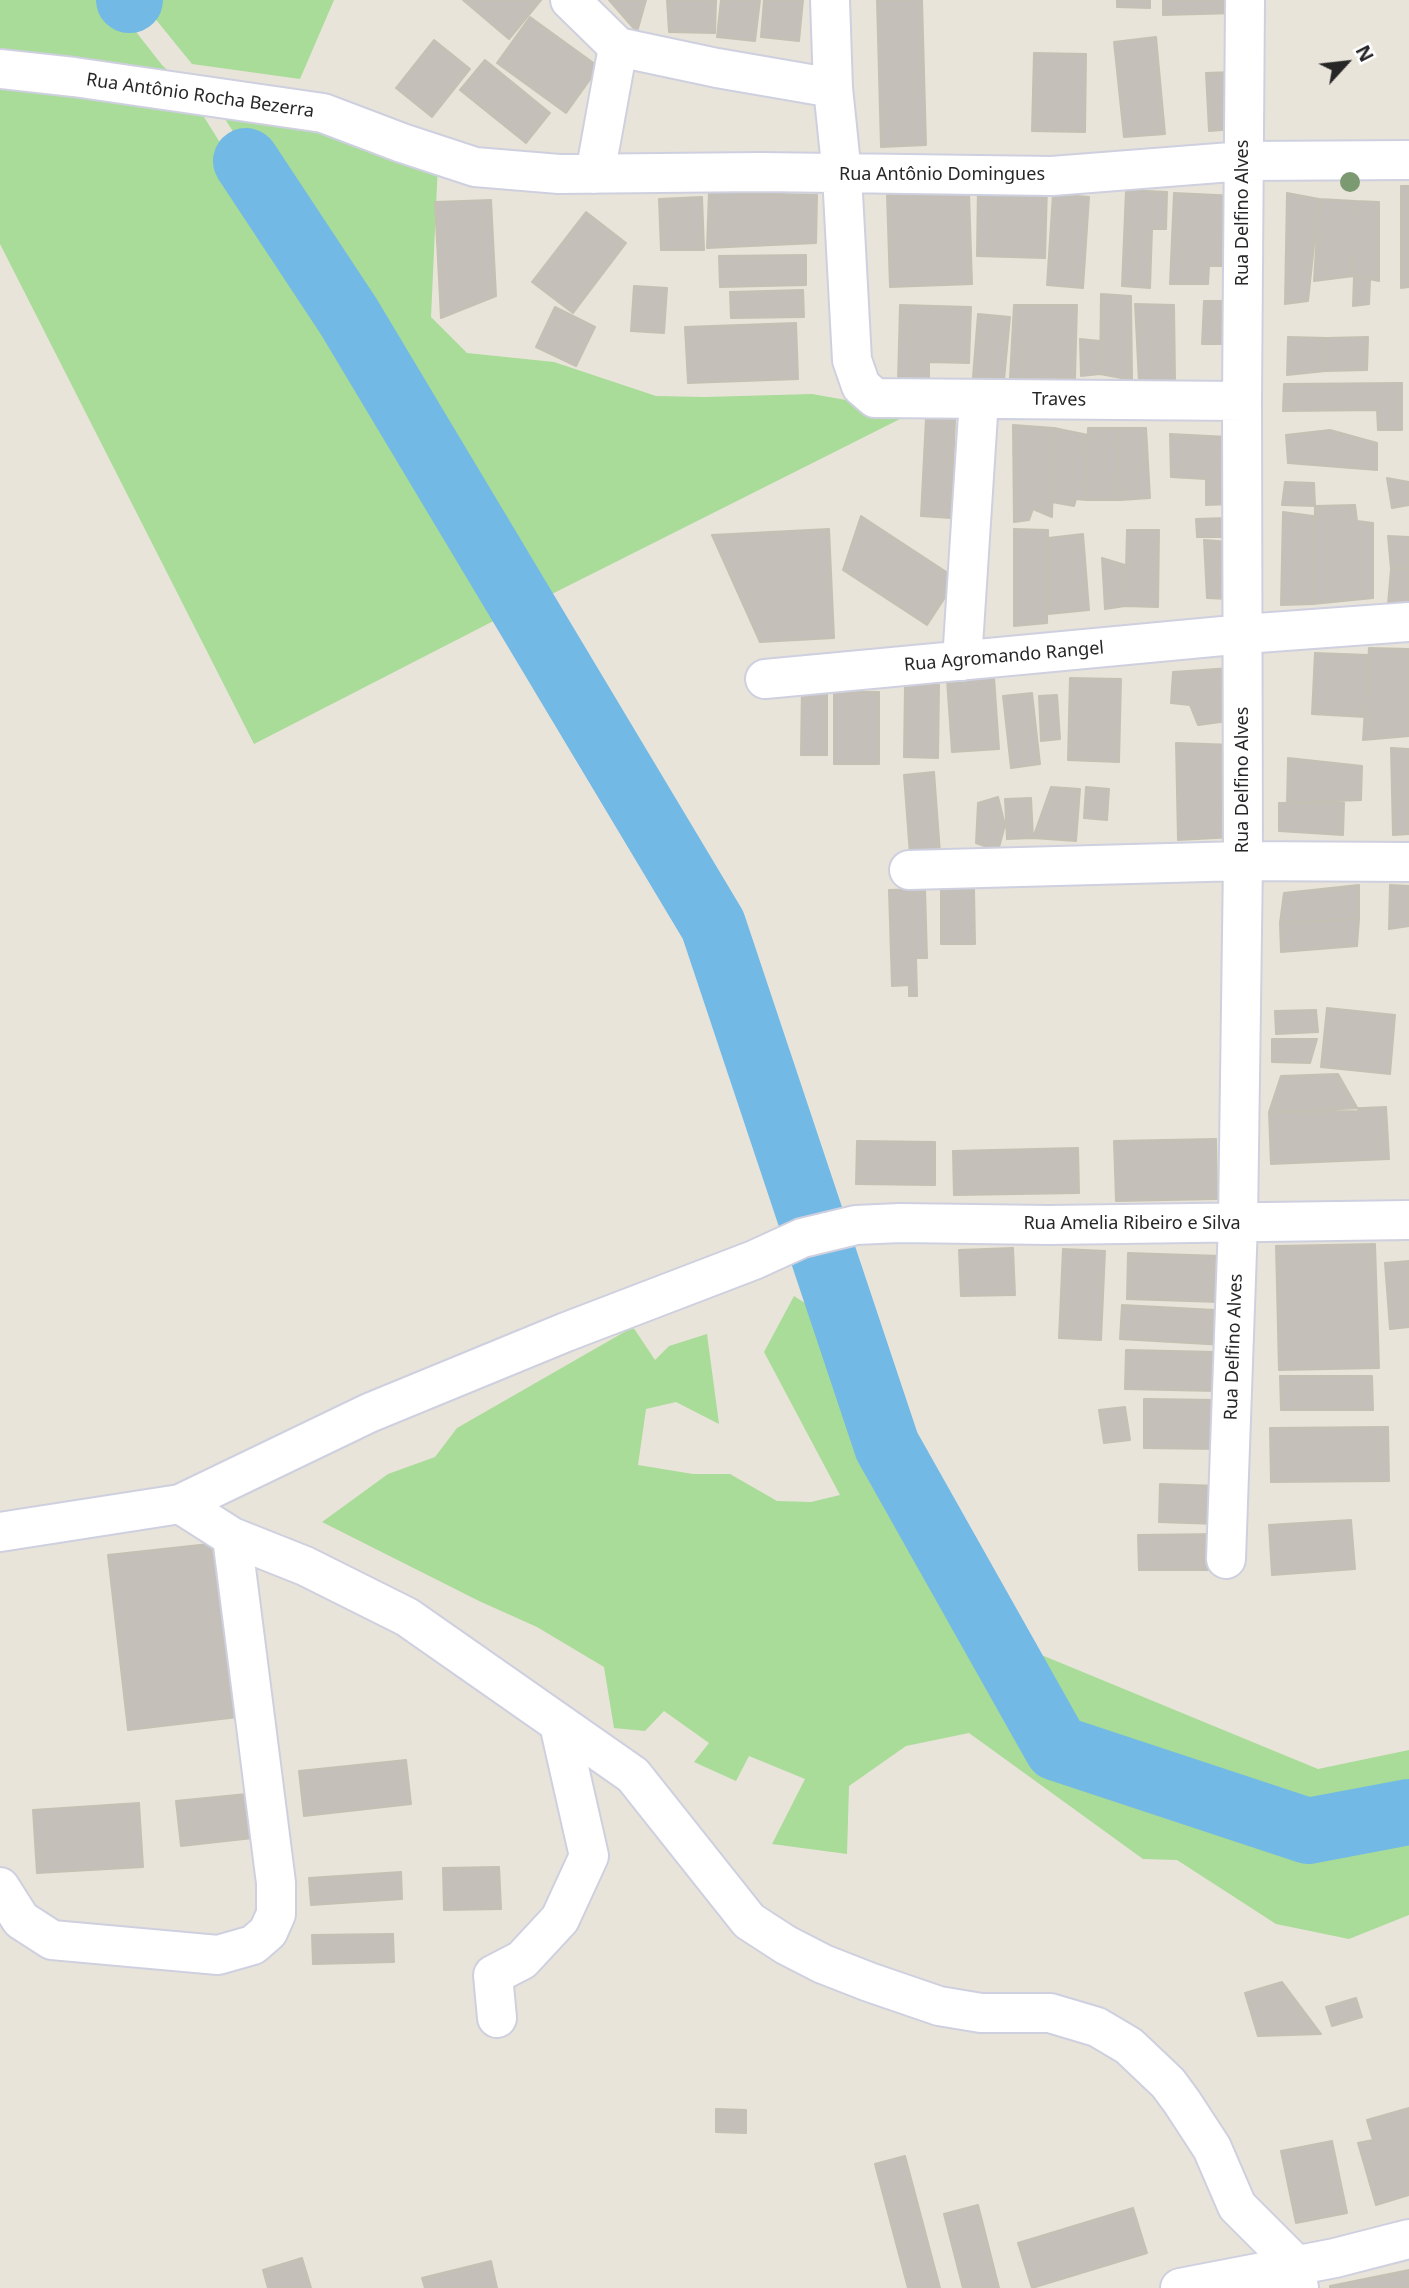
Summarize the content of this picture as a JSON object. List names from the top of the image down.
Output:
{
  "streets": {
    "street": [
      "Rua Antônio Rocha Bezerra",
      "Rua Antônio Domingues",
      "Rua Delfino Alves",
      "Traves",
      "Rua Agromando Rangel",
      "Rua Amelia Ribeiro e Silva"
    ]
  },
  "crossings": [
    ["Rua Antônio Rocha Bezerra", "Rua Antônio Domingues"],
    ["Rua Antônio Domingues", "Rua Delfino Alves"],
    ["Rua Antônio Domingues", "Traves"],
    ["Rua Delfino Alves", "Traves"],
    ["Rua Delfino Alves", "Rua Agromando Rangel"],
    ["Rua Delfino Alves", "Rua Amelia Ribeiro e Silva"]
  ],
  "north": "top right"
}
